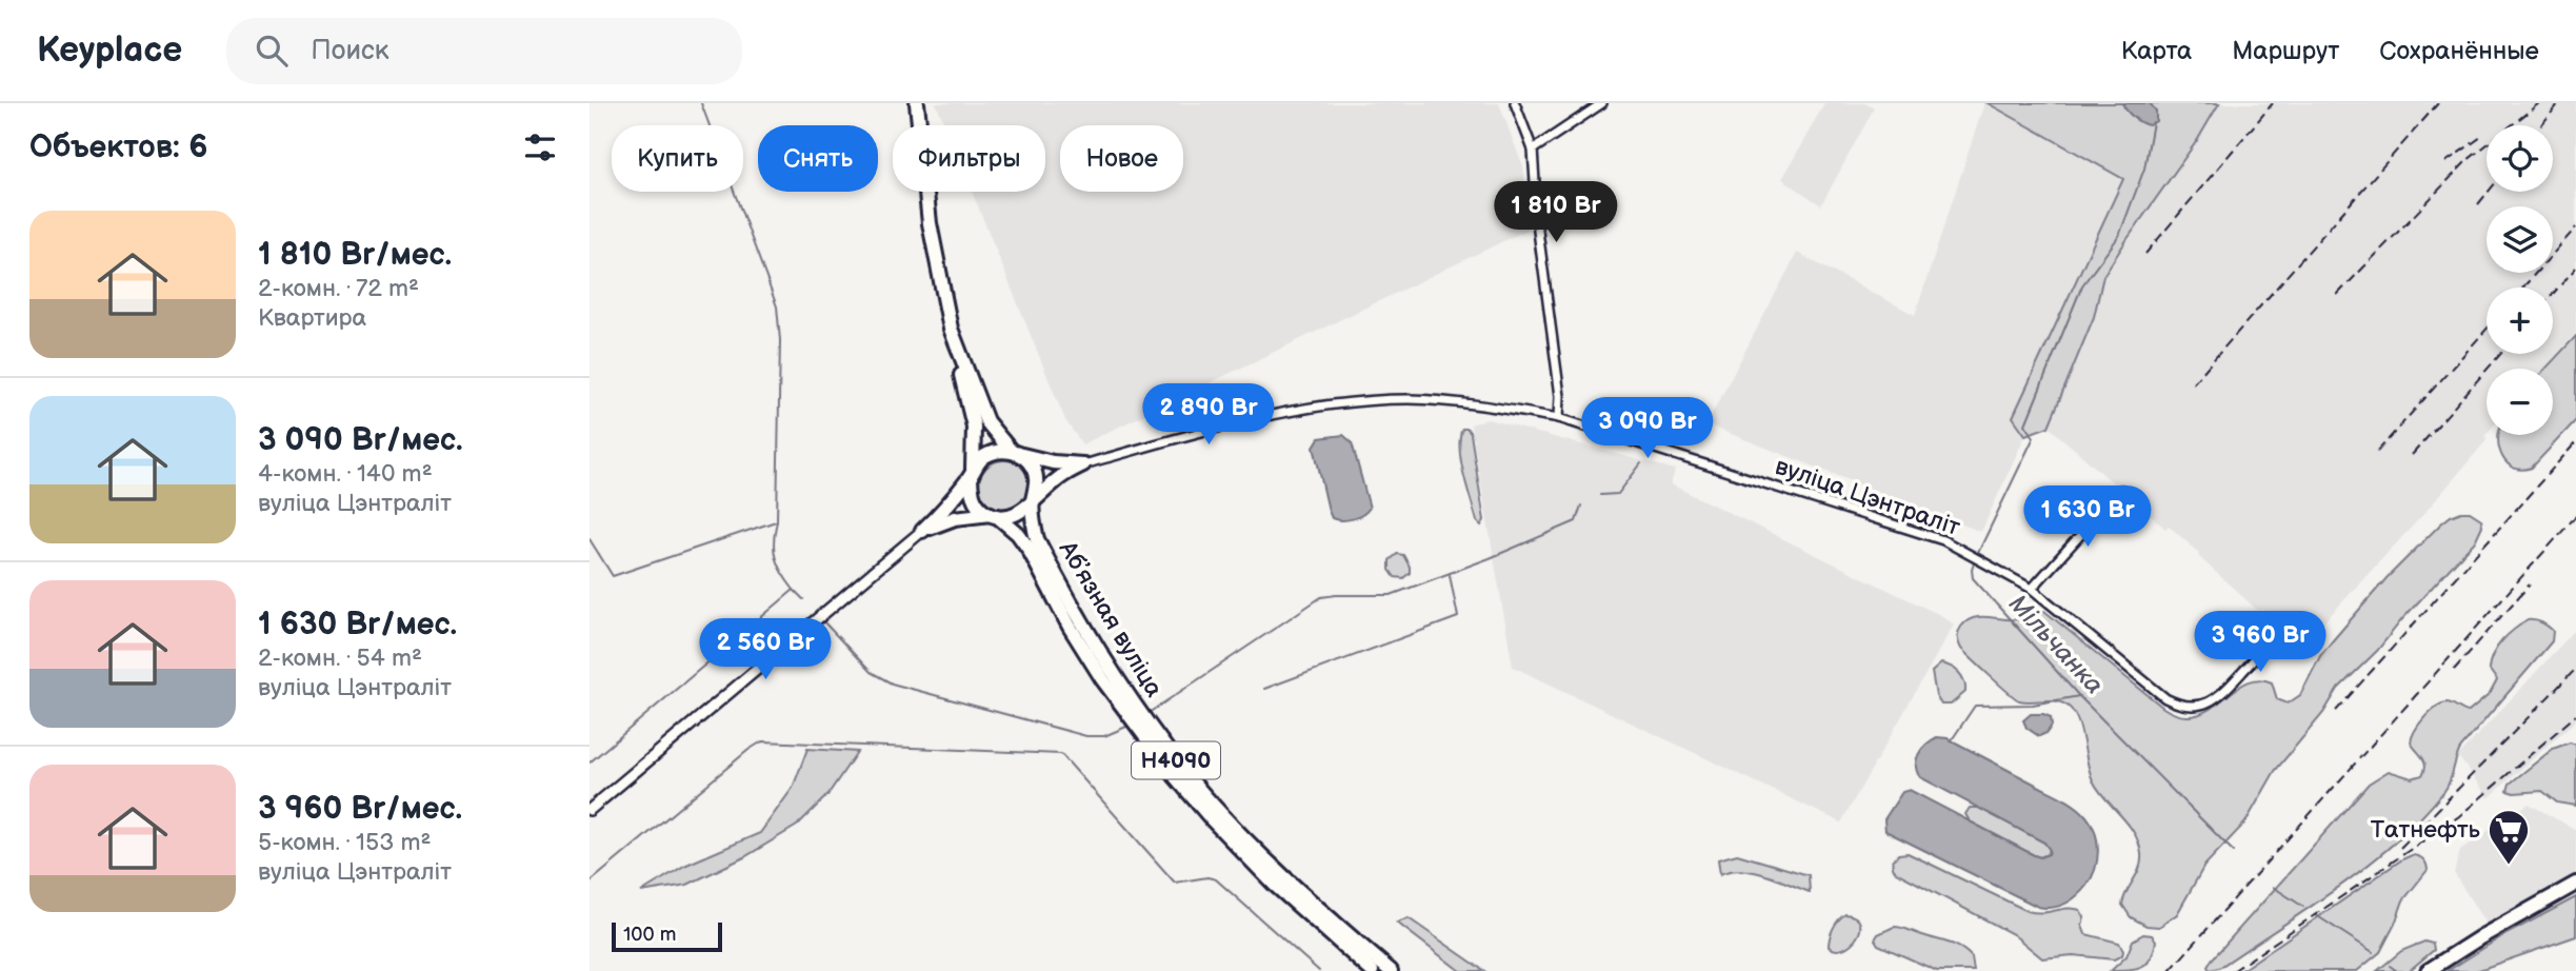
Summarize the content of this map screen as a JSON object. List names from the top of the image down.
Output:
{
  "streets": {
    "main road": ["Абʼязная вуліца", "Н4090"],
    "street": ["вуліца Цэнтраліт"]
  },
  "crossings": [
    ["Абʼязная вуліца", "Н4090"]
  ],
  "water": ["Мільчанка"],
  "places": {
    "supermarket": ["Татнефть"]
  },
  "scale_bar": "100 m",
  "page": {
    "header": "Keyplace",
    "search": "Поиск",
    "nav": ["Карта", "Маршрут", "Сохранённые"],
    "heading": "Объектов: 6",
    "map_buttons": ["+", "−"],
    "chip": [
      "Купить",
      "Снять",
      "Фильтры",
      "Новое"
    ],
    "price": [
      "1 810 Br",
      "2 890 Br",
      "3 090 Br",
      "1 630 Br",
      "3 960 Br",
      "2 560 Br"
    ],
    "list": [
      {
        "name": "1 810 Br/мес.",
        "note": "2-комн. · 72 m² · Квартира"
      },
      {
        "name": "3 090 Br/мес.",
        "note": "4-комн. · 140 m² · вуліца Цэнтраліт"
      },
      {
        "name": "1 630 Br/мес.",
        "note": "2-комн. · 54 m² · вуліца Цэнтраліт"
      },
      {
        "name": "3 960 Br/мес.",
        "note": "5-комн. · 153 m² · вуліца Цэнтраліт"
      }
    ],
    "scale": "100 m"
  }
}
